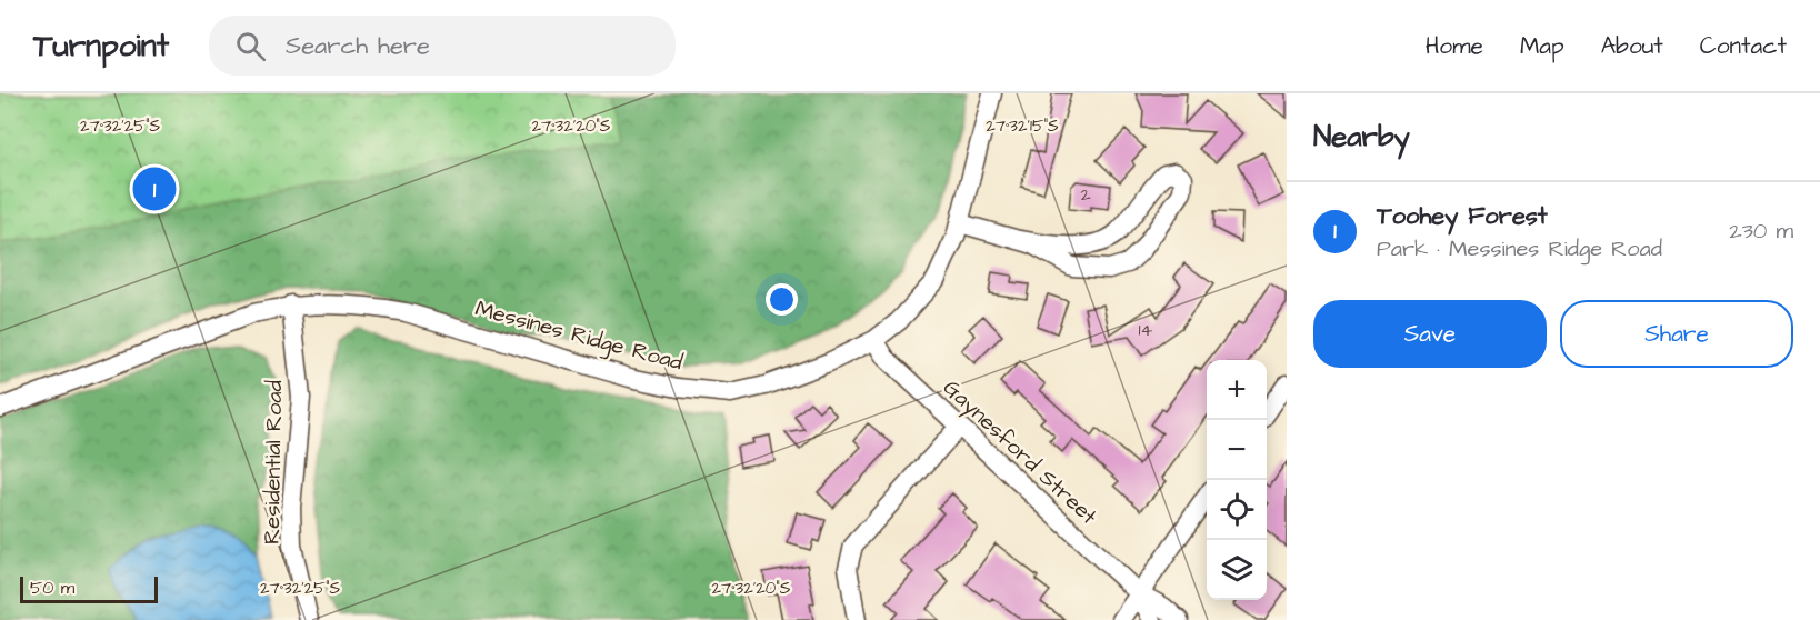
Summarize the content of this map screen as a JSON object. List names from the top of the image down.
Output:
{
  "streets": {
    "street": ["Messines Ridge Road", "Gaynesford Street", "Residential Road"]
  },
  "crossings": [
    ["Messines Ridge Road", "Gaynesford Street"],
    ["Messines Ridge Road", "Residential Road"]
  ],
  "house_numbers": ["2", "14"],
  "scale_bar": "50 m",
  "page": {
    "header": "Turnpoint",
    "search": "Search here",
    "nav": [
      "Home",
      "Map",
      "About",
      "Contact"
    ],
    "heading": "Nearby",
    "pins": "1",
    "list": [
      {
        "mark": "1",
        "name": "Toohey Forest",
        "note": "Park · Messines Ridge Road",
        "value": "230 m"
      }
    ],
    "buttons": ["Save", "Share"],
    "map_buttons": ["+", "−"],
    "scale": "50 m"
  },
  "coordinates": ["27°32'25\"S", "27°32'20\"S", "27°32'15\"S"]
}
